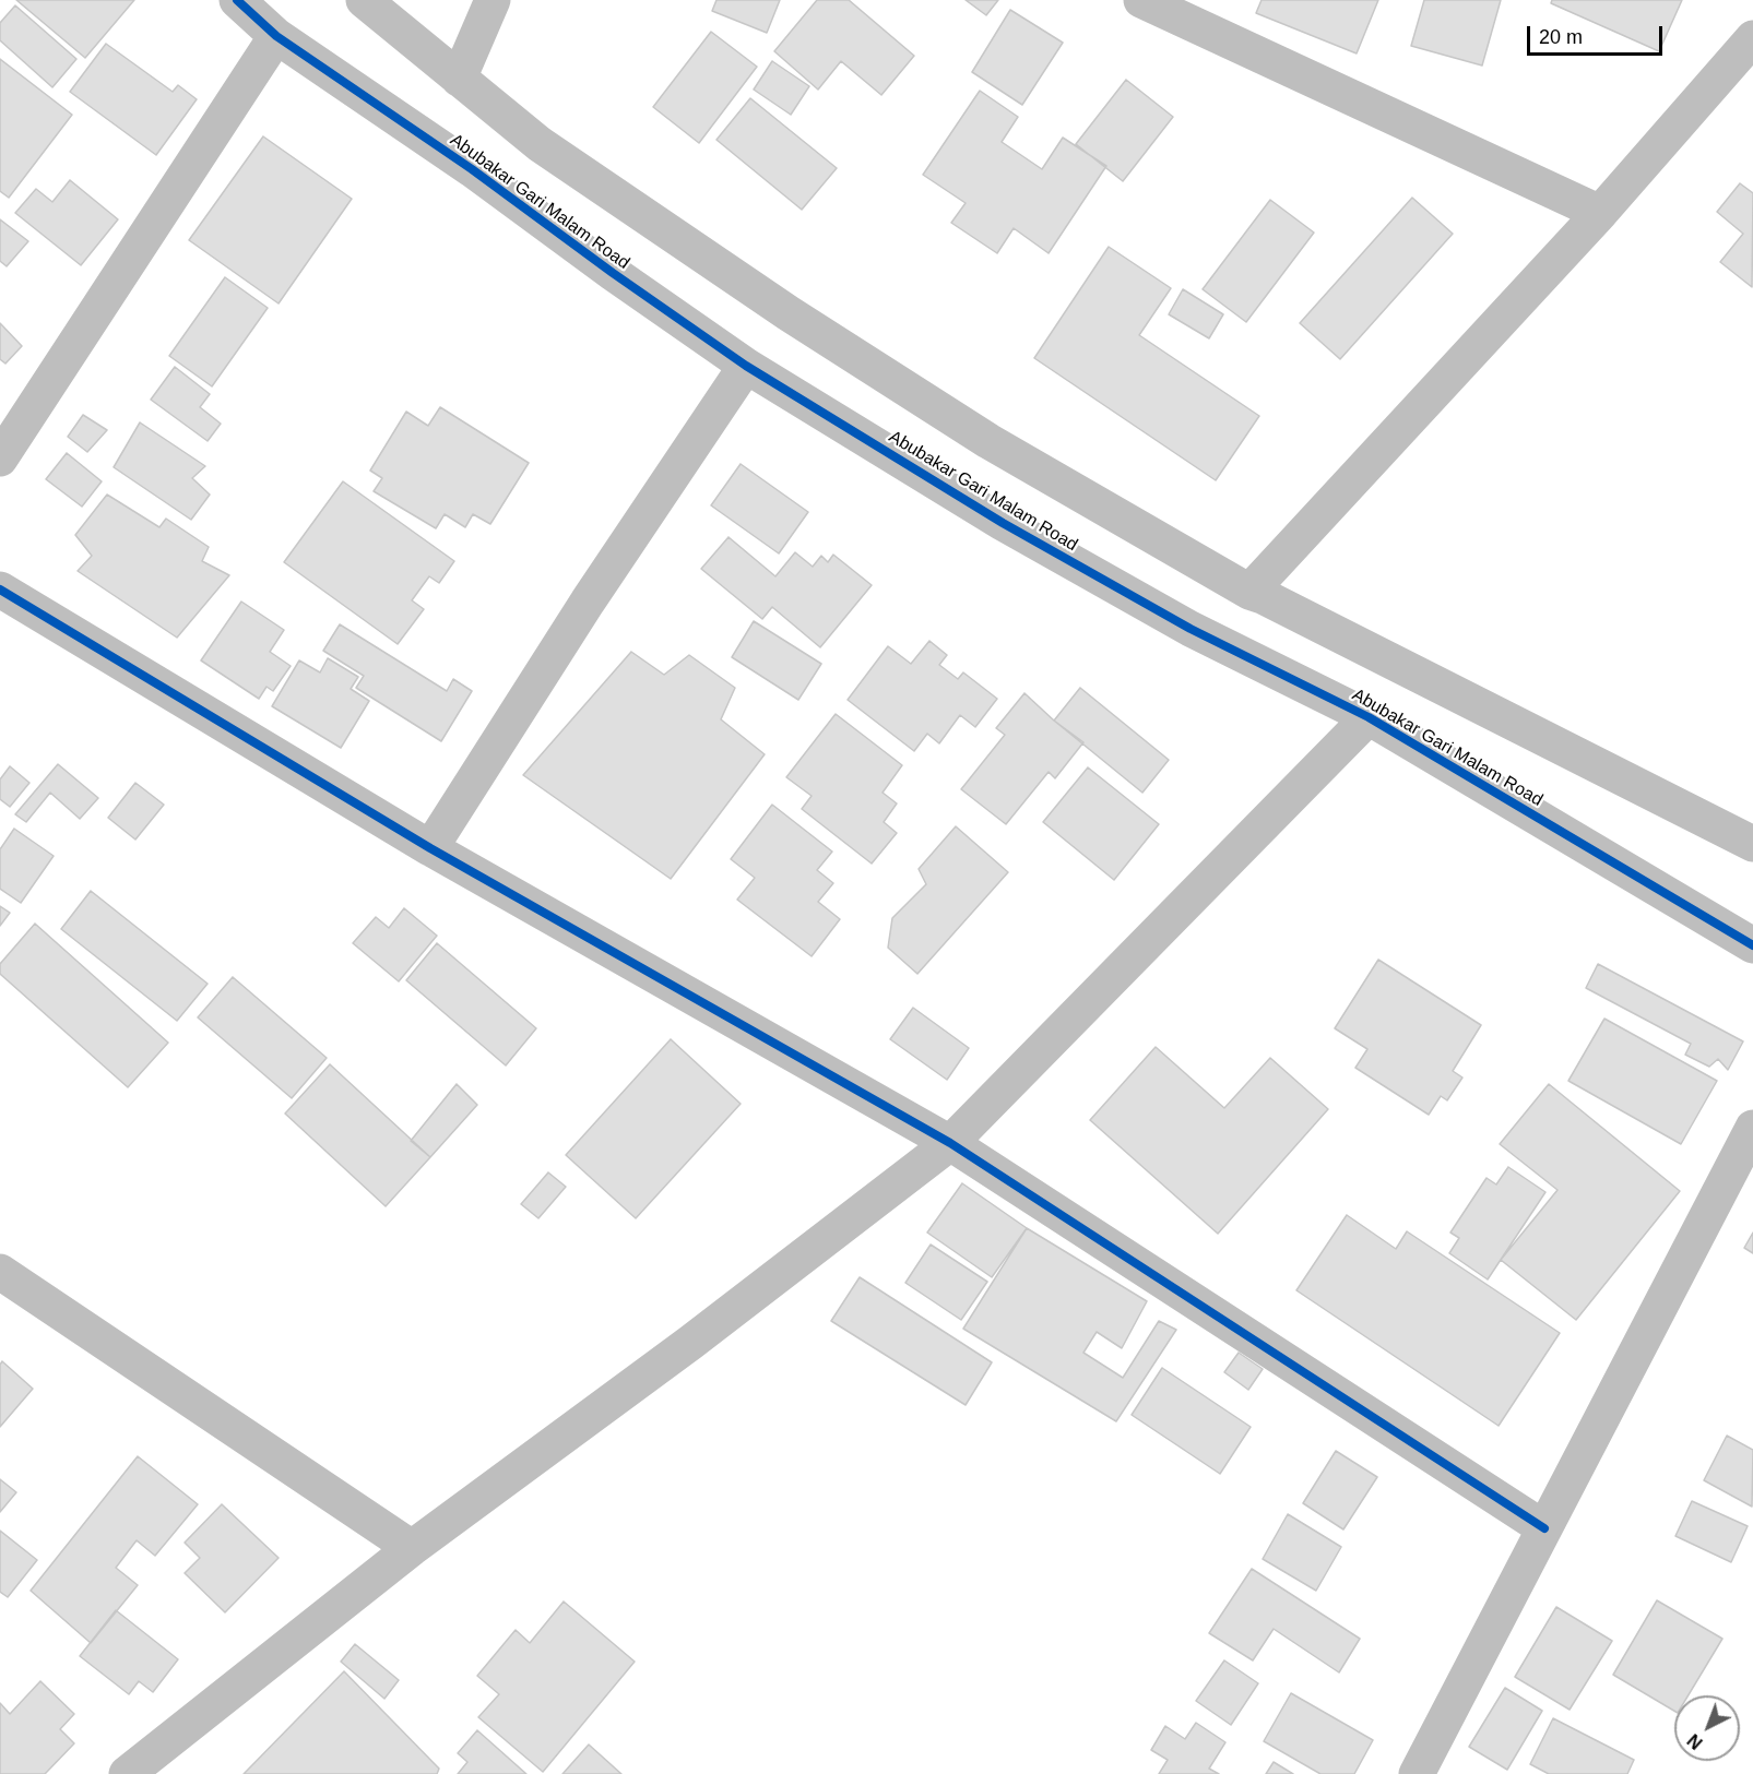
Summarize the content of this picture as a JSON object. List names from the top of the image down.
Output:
{
  "streets": {
    "street": ["Abubakar Gari Malam Road"]
  },
  "scale_bar": "20 m",
  "north": "bottom left"
}
